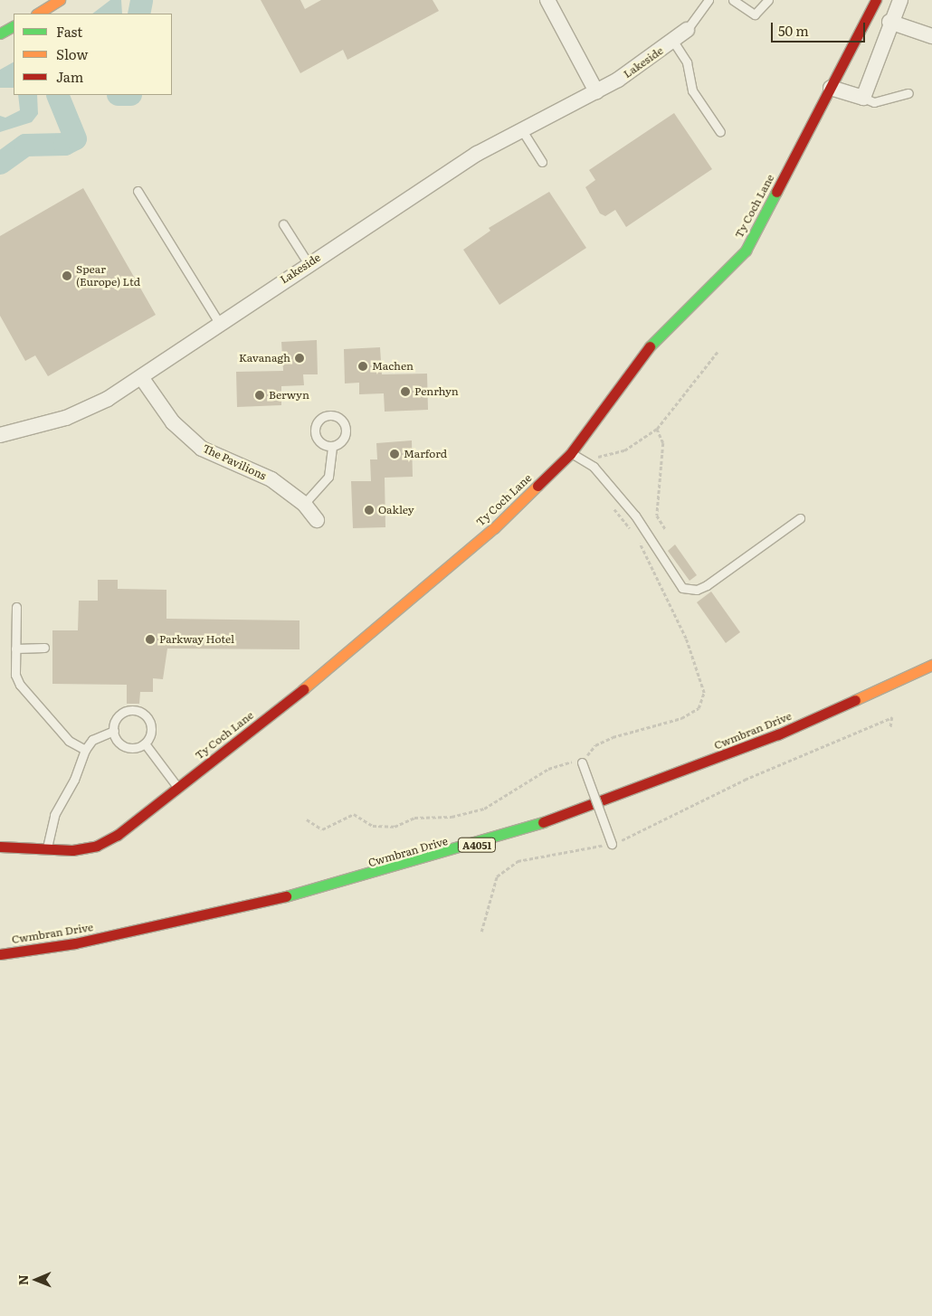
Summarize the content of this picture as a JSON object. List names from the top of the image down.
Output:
{
  "streets": {
    "street": [
      "Lakeside",
      "Ty Coch Lane",
      "The Pavilions",
      "Cwmbran Drive",
      "A4051"
    ]
  },
  "crossings": [
    ["Lakeside", "The Pavilions"]
  ],
  "places": [
    "Spear (Europe) Ltd",
    "Kavanagh",
    "Machen",
    "Penrhyn",
    "Berwyn",
    "Marford",
    "Oakley",
    "Parkway Hotel"
  ],
  "legend": ["Fast", "Slow", "Jam"],
  "scale_bar": "50 m",
  "north": "left"
}
